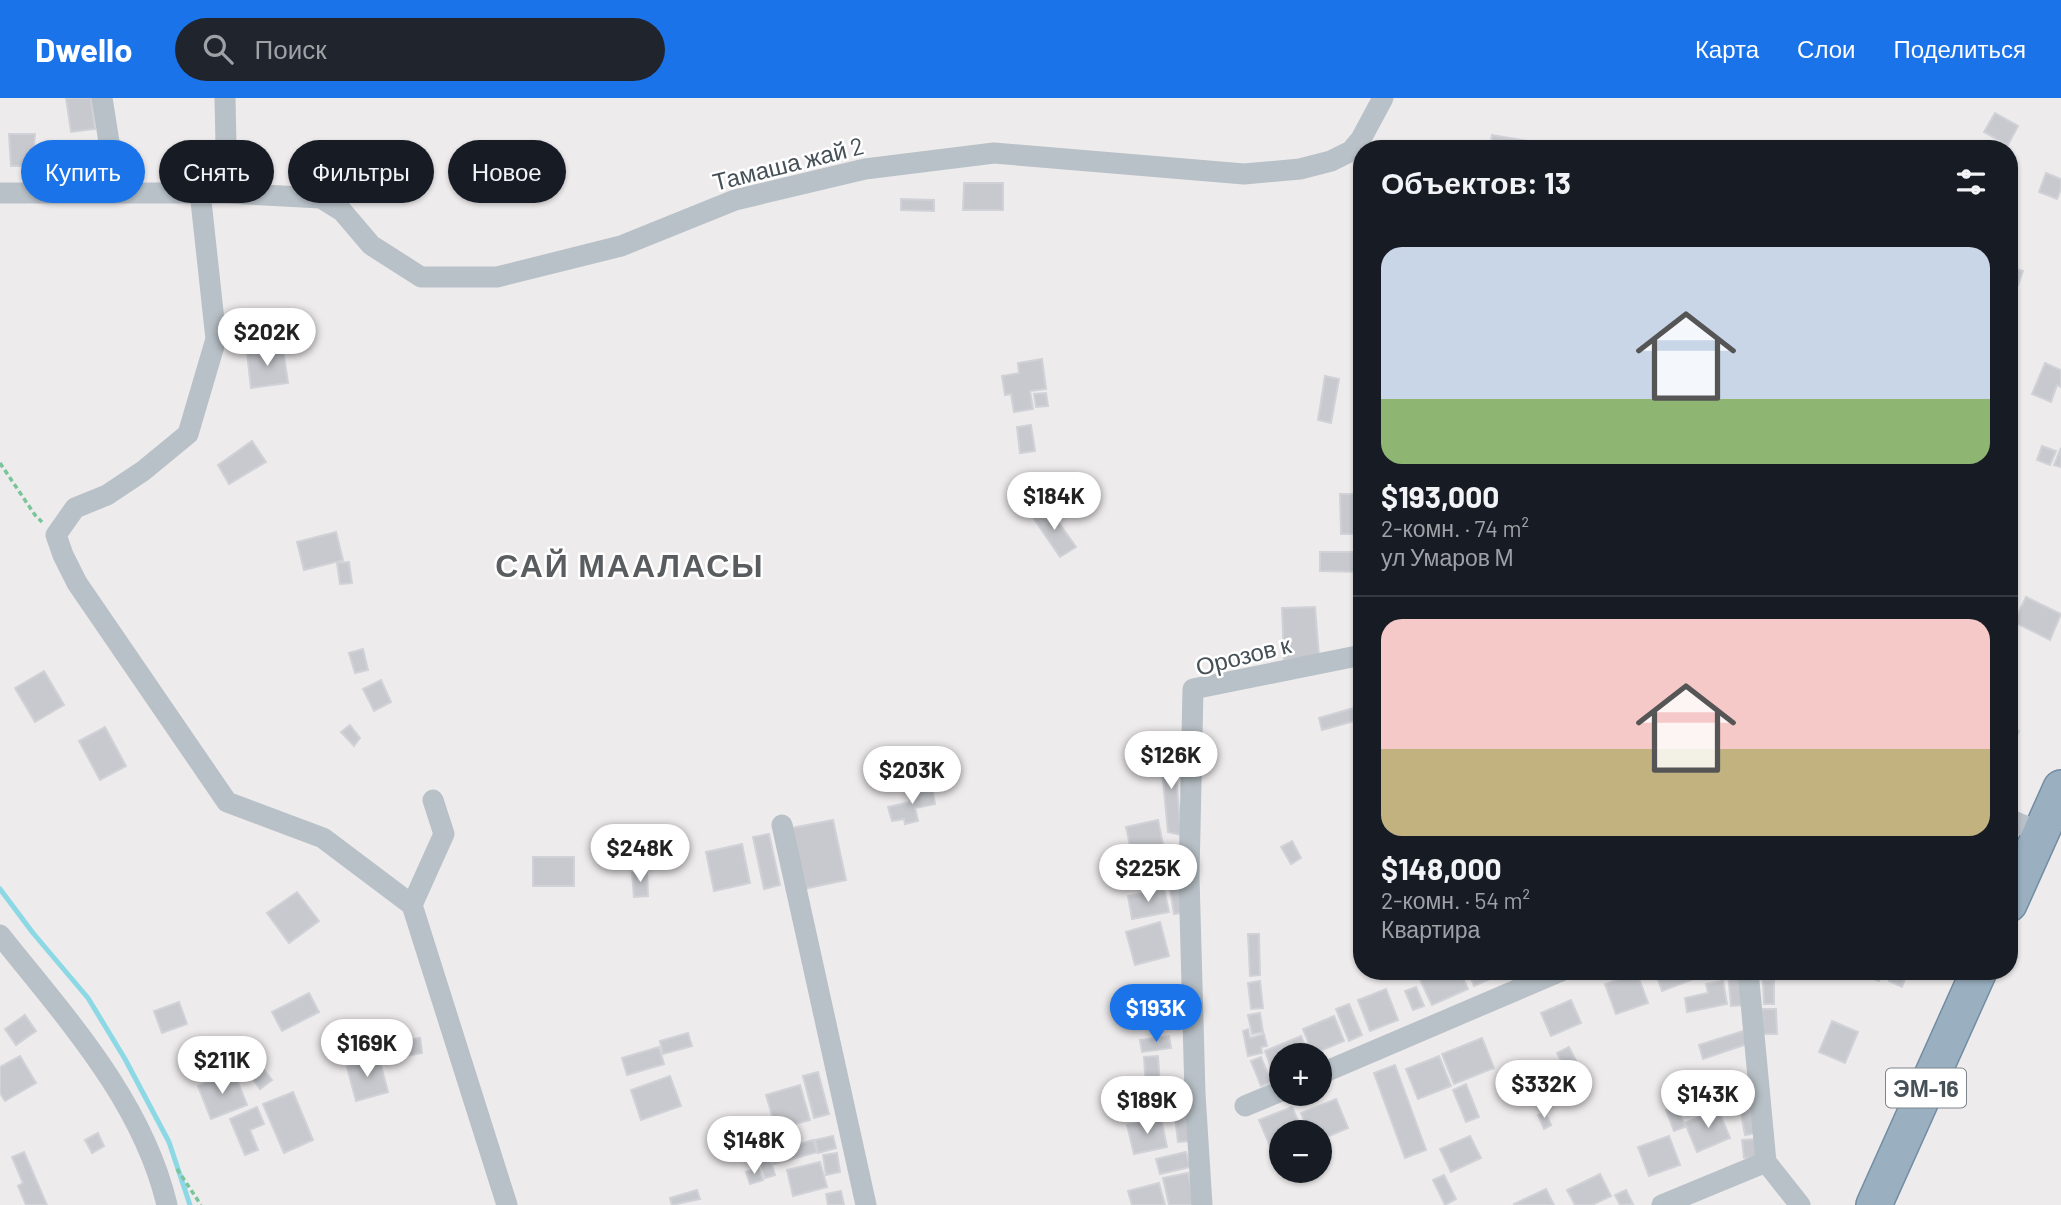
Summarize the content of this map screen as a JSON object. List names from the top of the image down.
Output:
{
  "streets": {
    "highway": ["ЭМ-16"],
    "street": ["Тамаша жай 2", "Орозов к"]
  },
  "districts": ["САЙ МААЛАСЫ"],
  "page": {
    "header": "Dwello",
    "search": "Поиск",
    "nav": ["Карта", "Слои", "Поделиться"],
    "chip": [
      "Купить",
      "Снять",
      "Фильтры",
      "Новое"
    ],
    "heading": "Объектов: 13",
    "list": [
      {
        "name": "$193,000",
        "note": "2-комн. · 74 m² · ул Умаров М"
      },
      {
        "name": "$148,000",
        "note": "2-комн. · 54 m² · Квартира"
      }
    ],
    "price": [
      "$202K",
      "$184K",
      "$126K",
      "$203K",
      "$248K",
      "$225K",
      "$193K",
      "$169K",
      "$211K",
      "$332K",
      "$143K",
      "$189K",
      "$148K"
    ],
    "map_buttons": ["+", "−"]
  }
}
